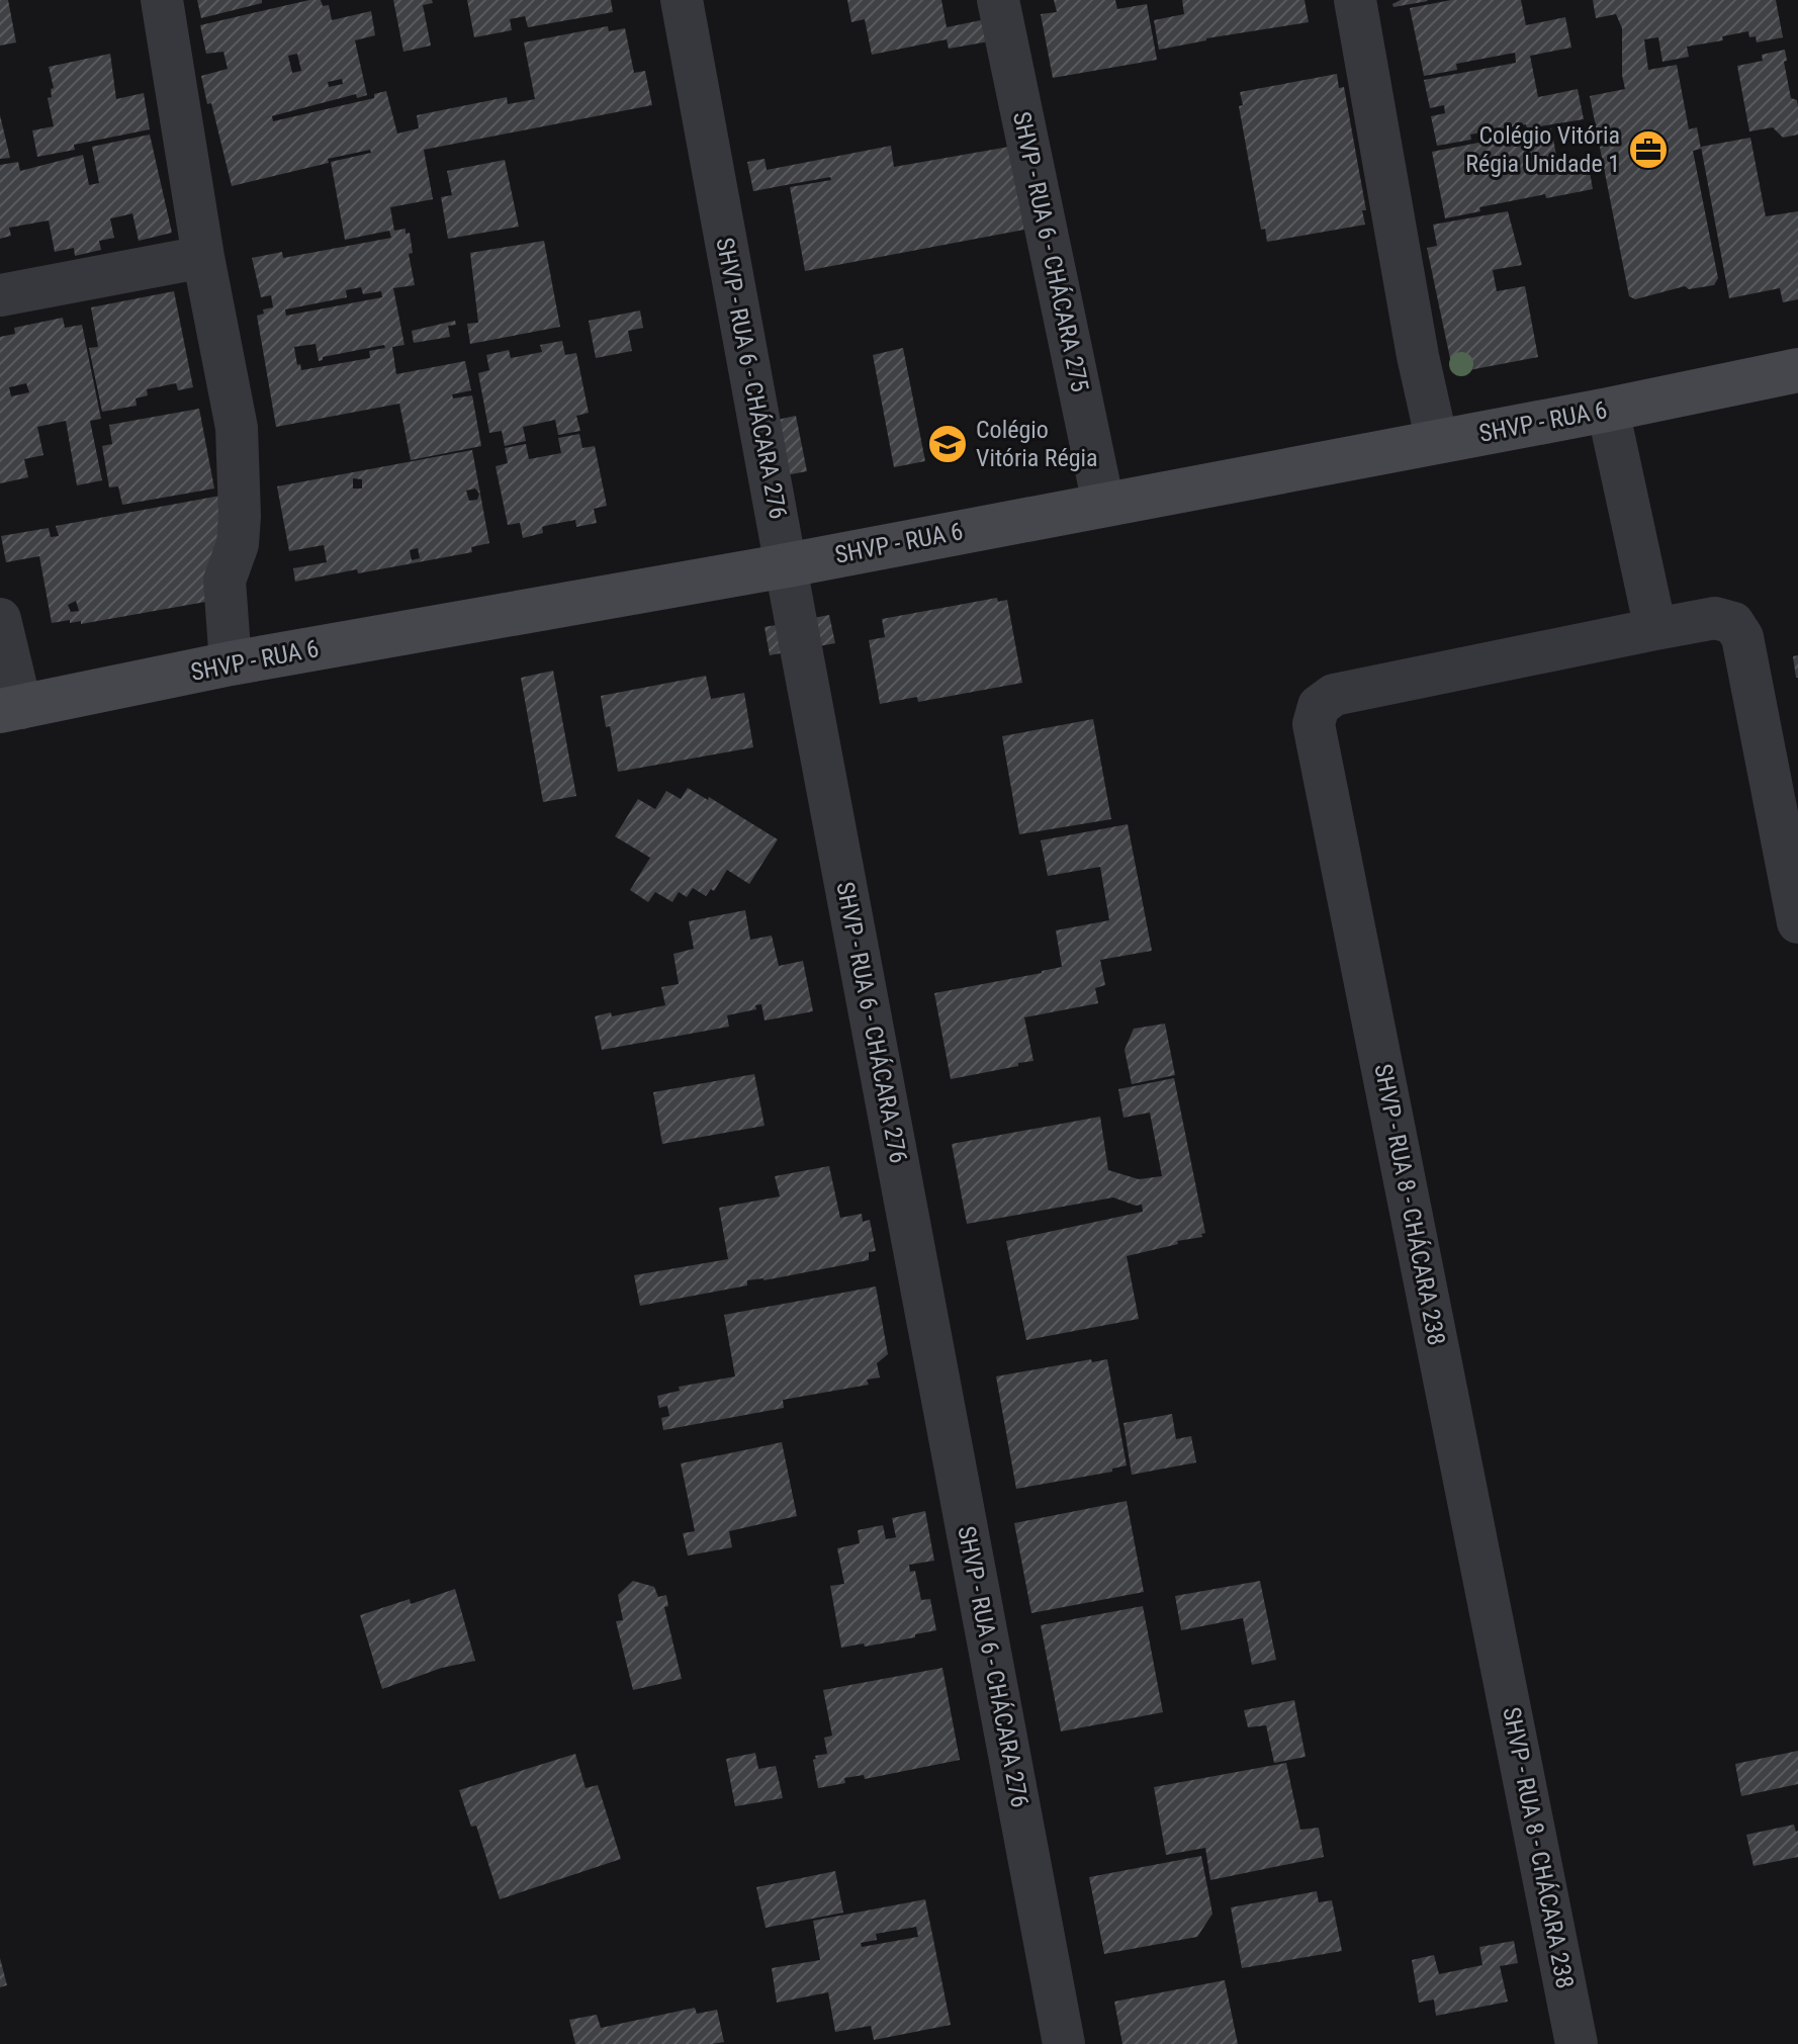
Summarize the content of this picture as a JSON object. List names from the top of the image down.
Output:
{
  "streets": {
    "street": [
      "SHVP - RUA 6 - CHÁCARA 275",
      "SHVP - RUA 6 - CHÁCARA 276",
      "SHVP - RUA 6",
      "SHVP - RUA 8 - CHÁCARA 238"
    ]
  },
  "crossings": [
    ["SHVP - RUA 6 - CHÁCARA 275", "SHVP - RUA 6"],
    ["SHVP - RUA 6 - CHÁCARA 276", "SHVP - RUA 6"]
  ],
  "places": {
    "office": ["Colégio Vitória Régia Unidade 1"],
    "school or university": ["Colégio Vitória Régia"]
  }
}
